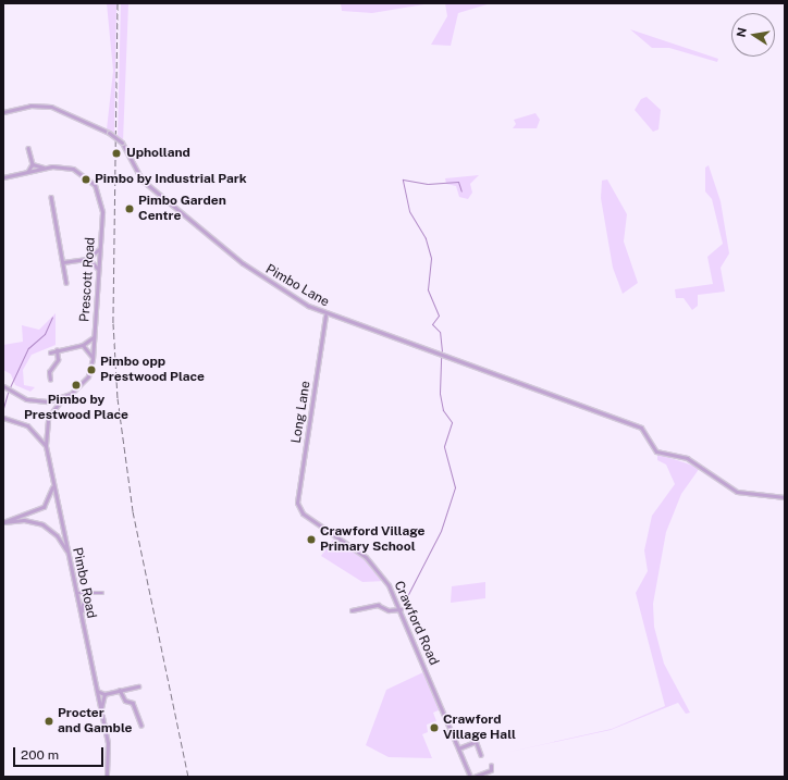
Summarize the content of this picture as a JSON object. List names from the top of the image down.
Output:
{
  "streets": {
    "street": [
      "Prescott Road",
      "Pimbo Lane",
      "Long Lane",
      "Pimbo Road",
      "Crawford Road"
    ]
  },
  "crossings": [
    ["Pimbo Lane", "Long Lane"],
    ["Long Lane", "Crawford Road"]
  ],
  "places": [
    "Upholland",
    "Pimbo by Industrial Park",
    "Pimbo Garden Centre",
    "Pimbo opp Prestwood Place",
    "Pimbo by Prestwood Place",
    "Crawford Village Primary School",
    "Procter and Gamble",
    "Crawford Village Hall"
  ],
  "scale_bar": "200 m",
  "north": "left"
}
